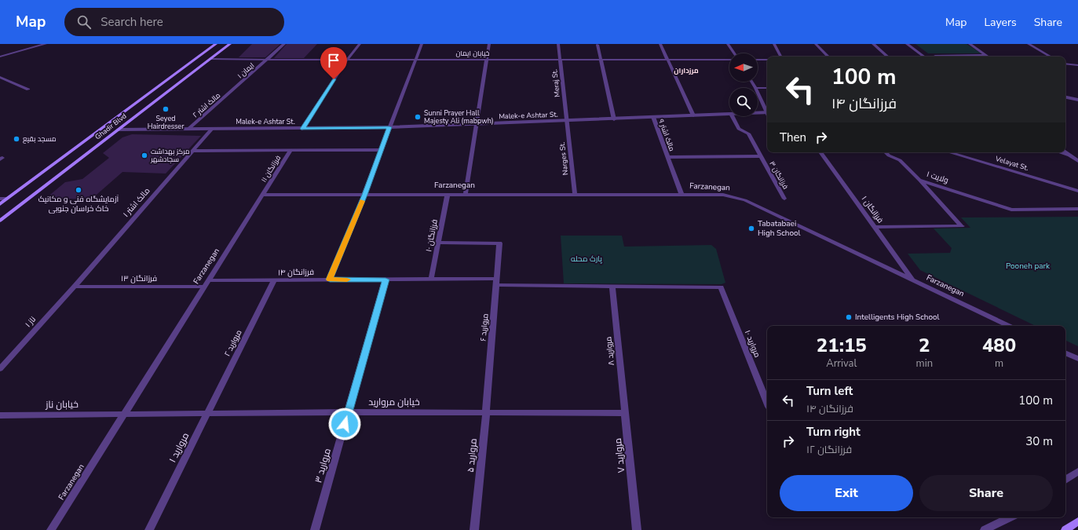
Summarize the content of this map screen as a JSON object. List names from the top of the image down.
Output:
{
  "streets": {
    "main road": ["Ghadir Blvd"],
    "street": [
      "خیابان ایمان",
      "ایمان ۱",
      "Meraj St.",
      "مالک اشتر ۲",
      "Malek-e Ashtar St.",
      "مالک اشتر ۹",
      "Narges St.",
      "Velayat St.",
      "فرزانگان ۱۱",
      "فرزانگان ۳",
      "ولایت ۱",
      "Farzanegan",
      "مالک اشتر ۱",
      "فرزانگان ۱",
      "فرزانگان ۱۰",
      "فرزانگان ۱۴",
      "فرزانگان ۱۳",
      "ناز ۱",
      "مروارید ۶",
      "مروارید ۲",
      "مروارید ۱۰",
      "مروارید ۸",
      "خیابان مروارید",
      "خیابان ناز",
      "مروارید ۱",
      "مروارید ۵",
      "مروارید ۷",
      "مروارید ۳"
    ]
  },
  "crossings": [
    ["خیابان ایمان", "ایمان ۱"],
    ["خیابان ایمان", "Meraj St."],
    ["خیابان ایمان", "Ghadir Blvd"],
    ["ایمان ۱", "مالک اشتر ۲"],
    ["Meraj St.", "Malek-e Ashtar St."],
    ["Meraj St.", "Narges St."],
    ["مالک اشتر ۲", "Malek-e Ashtar St."],
    ["Malek-e Ashtar St.", "Ghadir Blvd"],
    ["Malek-e Ashtar St.", "مالک اشتر ۹"],
    ["Malek-e Ashtar St.", "Narges St."],
    ["Malek-e Ashtar St.", "مالک اشتر ۱"],
    ["مالک اشتر ۹", "Farzanegan"],
    ["Narges St.", "Farzanegan"],
    ["فرزانگان ۱۱", "Farzanegan"],
    ["ولایت ۱", "فرزانگان ۱"],
    ["Farzanegan", "فرزانگان ۱"],
    ["Farzanegan", "فرزانگان ۱۰"],
    ["Farzanegan", "فرزانگان ۱۴"],
    ["Farzanegan", "فرزانگان ۱۳"],
    ["Farzanegan", "خیابان مروارید"],
    ["Farzanegan", "خیابان ناز"],
    ["مالک اشتر ۱", "فرزانگان ۱۳"],
    ["مالک اشتر ۱", "ناز ۱"],
    ["فرزانگان ۱۰", "فرزانگان ۱۴"],
    ["فرزانگان ۱۰", "مروارید ۶"],
    ["فرزانگان ۱۴", "مروارید ۶"],
    ["فرزانگان ۱۴", "مروارید ۲"],
    ["فرزانگان ۱۴", "مروارید ۱۰"],
    ["فرزانگان ۱۴", "مروارید ۸"],
    ["فرزانگان ۱۴", "مروارید ۳"],
    ["فرزانگان ۱۳", "ناز ۱"],
    ["مروارید ۶", "خیابان مروارید"],
    ["مروارید ۶", "مروارید ۵"],
    ["مروارید ۲", "خیابان مروارید"],
    ["مروارید ۲", "مروارید ۱"],
    ["مروارید ۸", "خیابان مروارید"],
    ["مروارید ۸", "مروارید ۷"],
    ["خیابان مروارید", "خیابان ناز"],
    ["خیابان مروارید", "مروارید ۱"],
    ["خیابان مروارید", "مروارید ۵"],
    ["خیابان مروارید", "مروارید ۷"],
    ["خیابان مروارید", "مروارید ۳"]
  ],
  "districts": ["مرزداران"],
  "parks": ["پارک محله", "Pooneh park"],
  "places": [
    "Seyed Hairdresser",
    "Sunni Prayer Hall Majesty Ali (mabpwh)",
    "مسجد بقیع",
    "مرکز بهداشت سجادشهر",
    "آزمایشگاه فنی و مکانیک خاک خراسان جنوبی",
    "Tabatabaei High School",
    "Intelligents High School"
  ],
  "north": "left",
  "page": {
    "header": "Map",
    "search": "Search here",
    "nav": ["Map", "Layers", "Share"],
    "turn": ["100 m", "فرزانگان ۱۴"],
    "then": "Then",
    "eta": [
      "21:15",
      "Arrival",
      "2",
      "min",
      "480",
      "m"
    ],
    "list": [
      {
        "name": "Turn left",
        "note": "فرزانگان ۱۴",
        "value": "100 m"
      },
      {
        "name": "Turn right",
        "note": "فرزانگان ۱۲",
        "value": "30 m"
      }
    ],
    "buttons": ["Exit", "Share"]
  }
}
